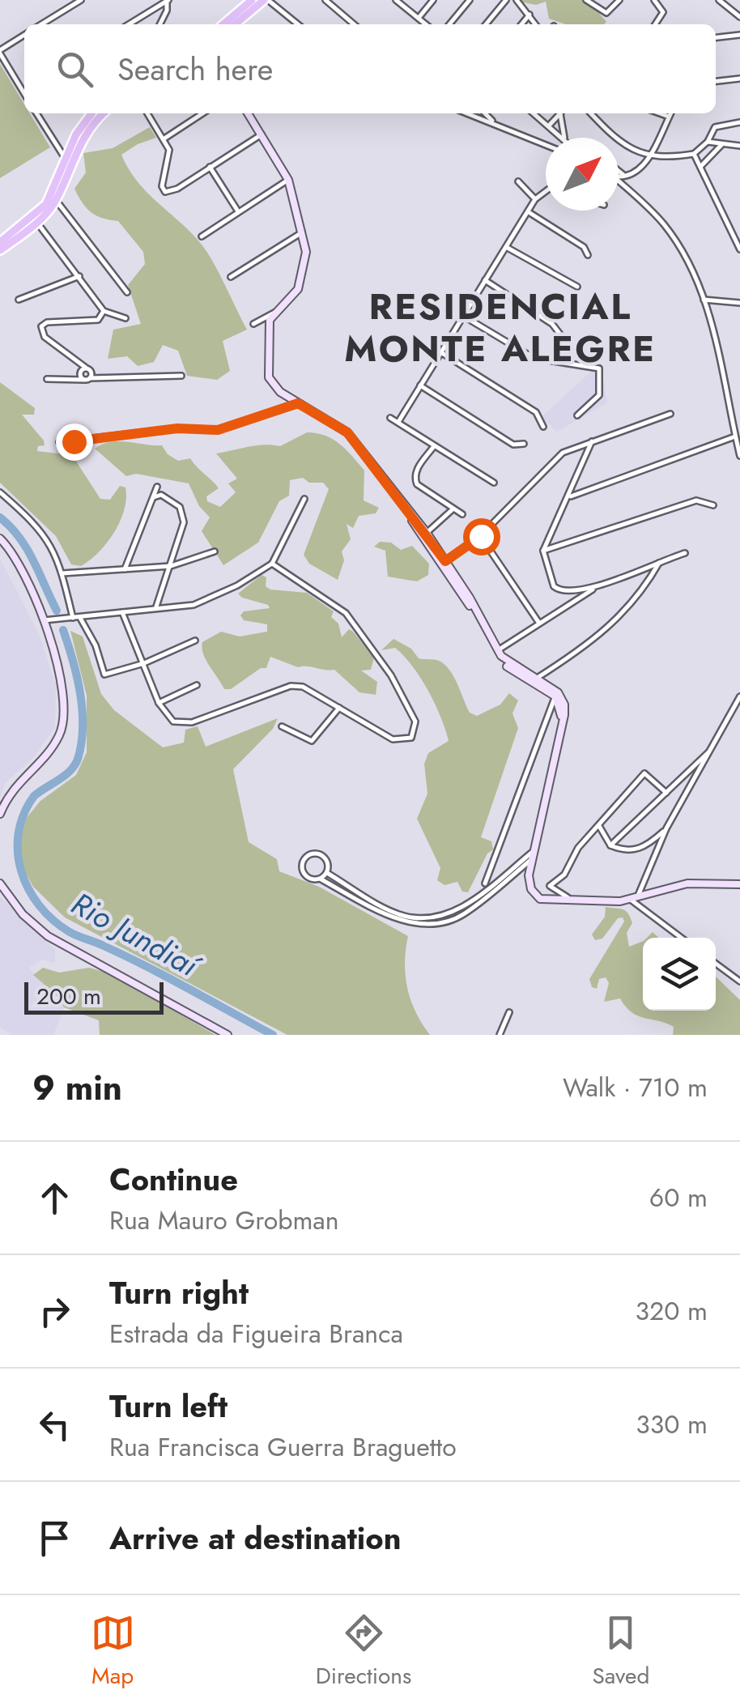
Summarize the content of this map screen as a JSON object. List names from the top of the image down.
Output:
{
  "districts": ["RESIDENCIAL MONTE ALEGRE"],
  "water": ["Rio Jundiaí"],
  "scale_bar": "200 m",
  "north": "top right",
  "page": {
    "search": "Search here",
    "scale": "200 m",
    "heading": ["9 min", "Walk · 710 m"],
    "list": [
      ["Continue", "Rua Mauro Grobman", "60 m"],
      ["Turn right", "Estrada da Figueira Branca", "320 m"],
      ["Turn left", "Rua Francisca Guerra Braguetto", "330 m"],
      "Arrive at destination"
    ],
    "nav": ["Map", "Directions", "Saved"]
  }
}
